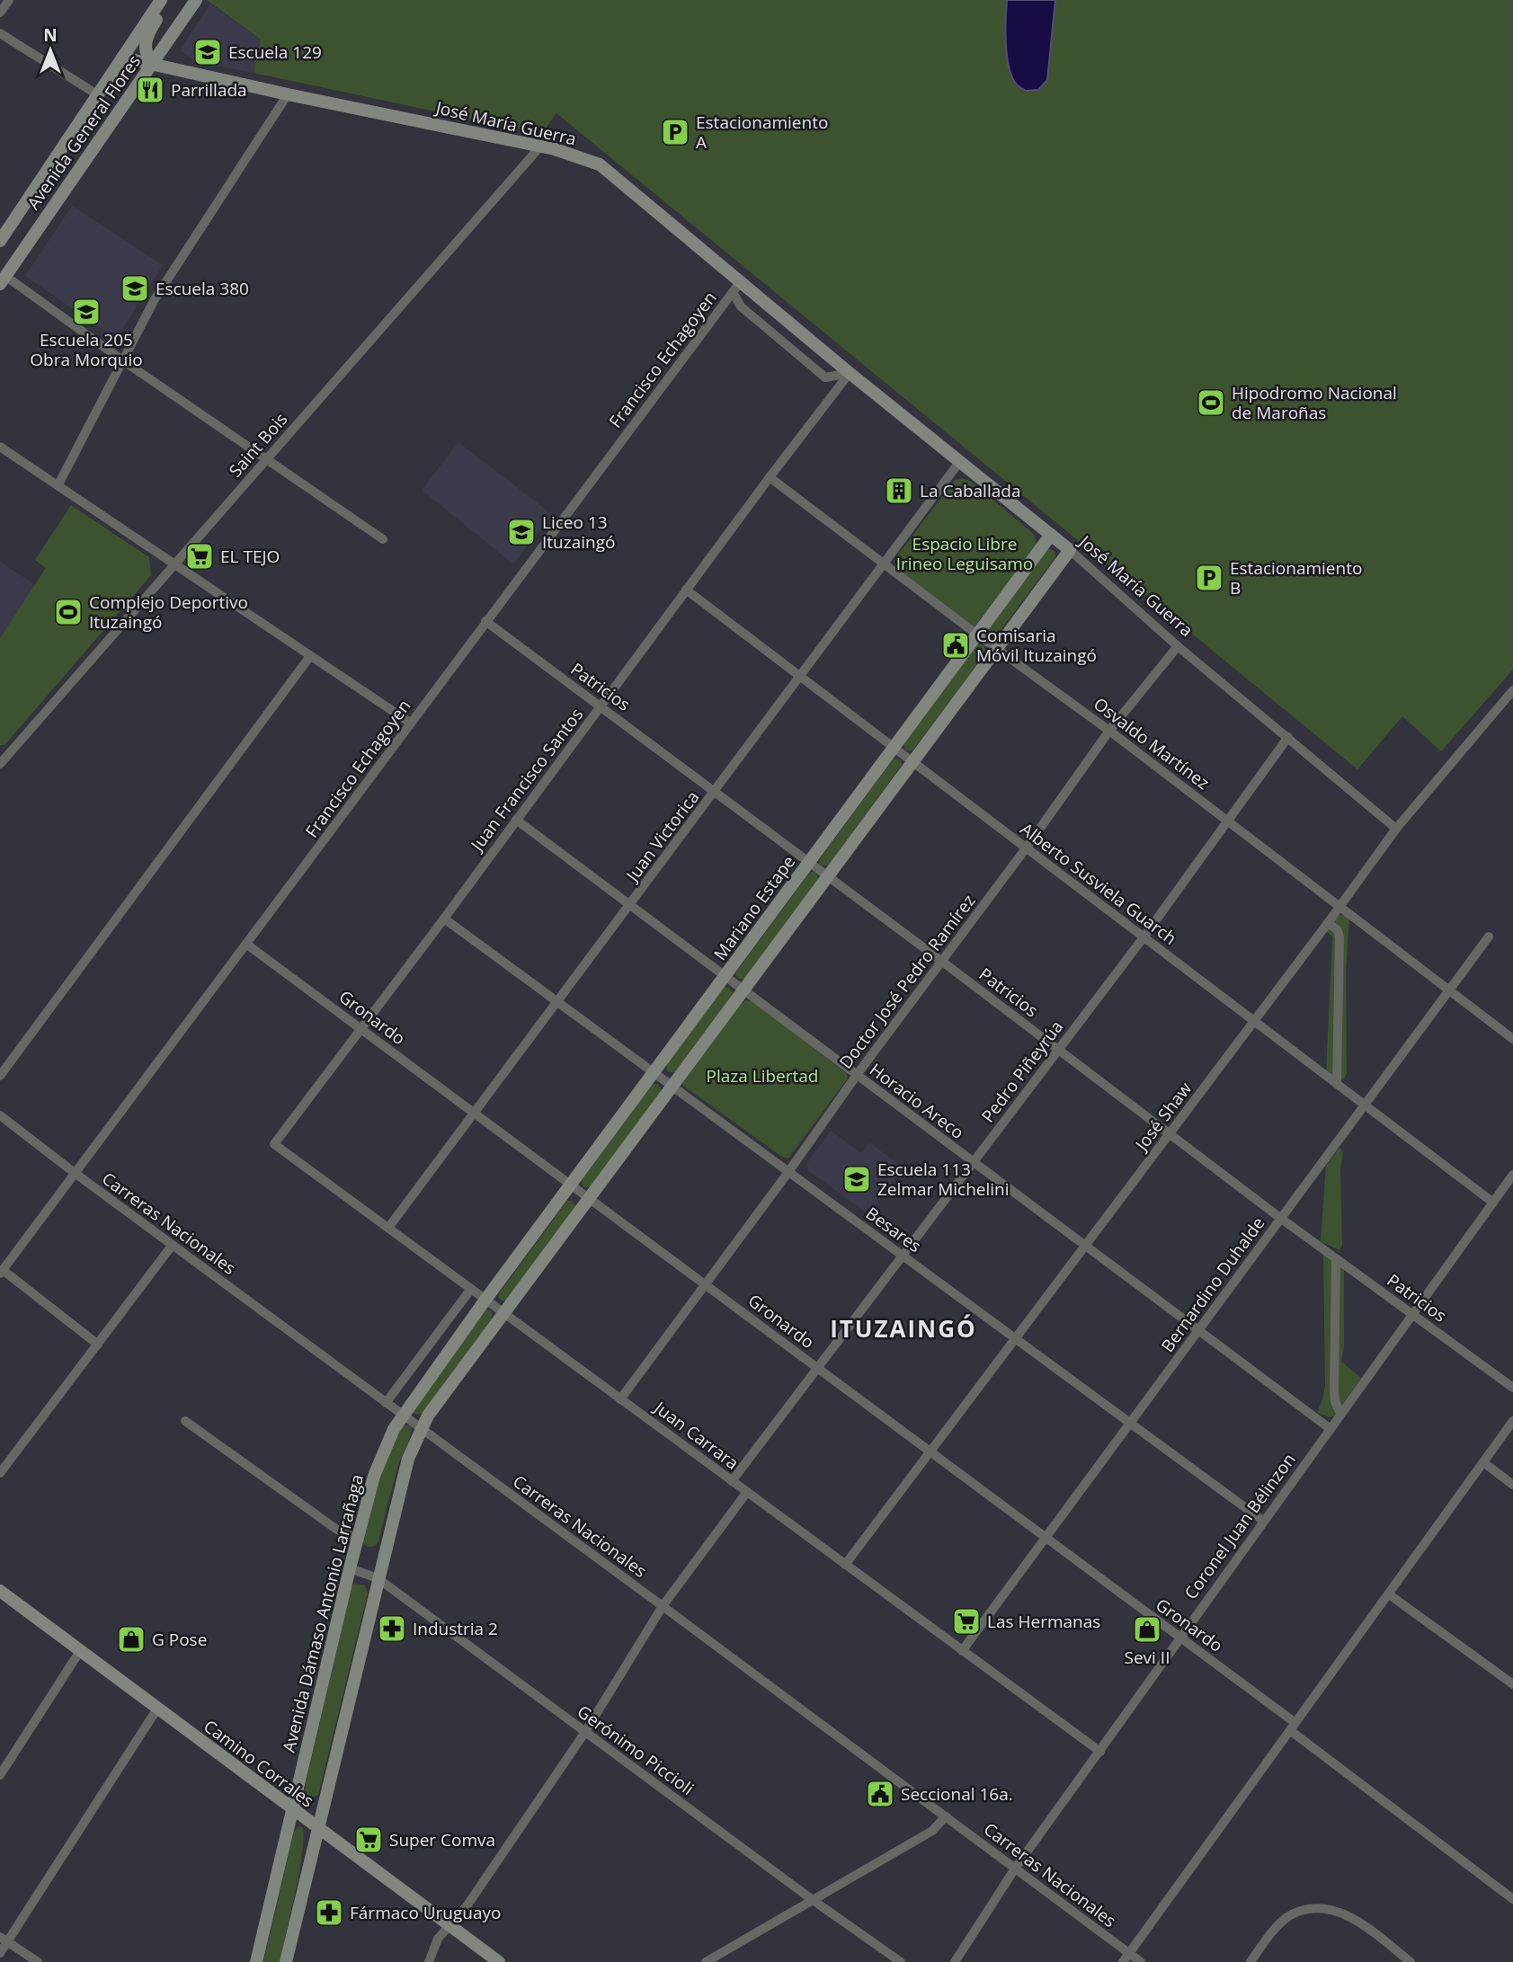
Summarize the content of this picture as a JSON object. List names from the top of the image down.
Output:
{
  "streets": {
    "street": [
      "José María Guerra",
      "Avenida General Flores",
      "Francisco Echagoyen",
      "Saint Bois",
      "Patricios",
      "Osvaldo Martínez",
      "Juan Francisco Santos",
      "Juan Victorica",
      "Alberto Susviela Guarch",
      "Mariano Estape",
      "Doctor José Pedro Ramírez",
      "Gronardo",
      "Pedro Piñeyrúa",
      "Horacio Areco",
      "José Shaw",
      "Carreras Nacionales",
      "Besares",
      "Bernardino Duhalde",
      "Juan Carrara",
      "Coronel Juan Bélinzon",
      "Avenida Dámaso Antonio Larrañaga",
      "Gerónimo Piccioli",
      "Camino Corrales"
    ]
  },
  "crossings": [
    ["José María Guerra", "Avenida General Flores"],
    ["José María Guerra", "Francisco Echagoyen"],
    ["José María Guerra", "Saint Bois"],
    ["José María Guerra", "Juan Francisco Santos"],
    ["José María Guerra", "Juan Victorica"],
    ["José María Guerra", "Mariano Estape"],
    ["José María Guerra", "Doctor José Pedro Ramírez"],
    ["José María Guerra", "Pedro Piñeyrúa"],
    ["José María Guerra", "José Shaw"],
    ["Francisco Echagoyen", "Patricios"],
    ["Francisco Echagoyen", "Gronardo"],
    ["Francisco Echagoyen", "Carreras Nacionales"],
    ["Patricios", "Juan Francisco Santos"],
    ["Patricios", "Juan Victorica"],
    ["Patricios", "Mariano Estape"],
    ["Patricios", "Doctor José Pedro Ramírez"],
    ["Patricios", "Pedro Piñeyrúa"],
    ["Patricios", "José Shaw"],
    ["Patricios", "Bernardino Duhalde"],
    ["Patricios", "Coronel Juan Bélinzon"],
    ["Osvaldo Martínez", "Juan Francisco Santos"],
    ["Osvaldo Martínez", "Juan Victorica"],
    ["Osvaldo Martínez", "Mariano Estape"],
    ["Osvaldo Martínez", "Doctor José Pedro Ramírez"],
    ["Osvaldo Martínez", "Pedro Piñeyrúa"],
    ["Osvaldo Martínez", "José Shaw"],
    ["Osvaldo Martínez", "Bernardino Duhalde"],
    ["Juan Francisco Santos", "Alberto Susviela Guarch"],
    ["Juan Francisco Santos", "Gronardo"],
    ["Juan Francisco Santos", "Horacio Areco"],
    ["Juan Francisco Santos", "Besares"],
    ["Juan Francisco Santos", "Juan Carrara"],
    ["Juan Victorica", "Alberto Susviela Guarch"],
    ["Juan Victorica", "Gronardo"],
    ["Juan Victorica", "Horacio Areco"],
    ["Juan Victorica", "Besares"],
    ["Juan Victorica", "Juan Carrara"],
    ["Alberto Susviela Guarch", "Mariano Estape"],
    ["Alberto Susviela Guarch", "Doctor José Pedro Ramírez"],
    ["Alberto Susviela Guarch", "Pedro Piñeyrúa"],
    ["Alberto Susviela Guarch", "José Shaw"],
    ["Alberto Susviela Guarch", "Bernardino Duhalde"],
    ["Alberto Susviela Guarch", "Coronel Juan Bélinzon"],
    ["Mariano Estape", "Gronardo"],
    ["Mariano Estape", "Horacio Areco"],
    ["Mariano Estape", "Besares"],
    ["Mariano Estape", "Juan Carrara"],
    ["Mariano Estape", "Avenida Dámaso Antonio Larrañaga"],
    ["Doctor José Pedro Ramírez", "Gronardo"],
    ["Doctor José Pedro Ramírez", "Horacio Areco"],
    ["Doctor José Pedro Ramírez", "Besares"],
    ["Doctor José Pedro Ramírez", "Juan Carrara"],
    ["Gronardo", "Pedro Piñeyrúa"],
    ["Gronardo", "José Shaw"],
    ["Gronardo", "Bernardino Duhalde"],
    ["Gronardo", "Coronel Juan Bélinzon"],
    ["Pedro Piñeyrúa", "Horacio Areco"],
    ["Pedro Piñeyrúa", "Besares"],
    ["Pedro Piñeyrúa", "Juan Carrara"],
    ["Horacio Areco", "José Shaw"],
    ["Horacio Areco", "Bernardino Duhalde"],
    ["Horacio Areco", "Coronel Juan Bélinzon"],
    ["José Shaw", "Besares"],
    ["José Shaw", "Juan Carrara"],
    ["Carreras Nacionales", "Coronel Juan Bélinzon"],
    ["Carreras Nacionales", "Avenida Dámaso Antonio Larrañaga"],
    ["Besares", "Bernardino Duhalde"],
    ["Besares", "Coronel Juan Bélinzon"],
    ["Bernardino Duhalde", "Juan Carrara"],
    ["Juan Carrara", "Coronel Juan Bélinzon"],
    ["Juan Carrara", "Avenida Dámaso Antonio Larrañaga"],
    ["Avenida Dámaso Antonio Larrañaga", "Gerónimo Piccioli"],
    ["Avenida Dámaso Antonio Larrañaga", "Camino Corrales"]
  ],
  "districts": ["ITUZAINGÓ"],
  "parks": ["Espacio Libre Irineo Leguisamo", "Plaza Libertad"],
  "places": {
    "school or university": [
      "Escuela 129",
      "Escuela 380",
      "Escuela 205 Obra Morquio",
      "Liceo 13 Ituzaingó",
      "Escuela 113 Zelmar Michelini"
    ],
    "restaurant": ["Parrillada"],
    "parking": ["Estacionamiento A", "Estacionamiento B"],
    "sports": ["Hipodromo Nacional de Maroñas", "Complejo Deportivo Ituzaingó"],
    "building": ["La Caballada"],
    "supermarket": ["EL TEJO", "Las Hermanas", "Super Comva"],
    "public building": ["Comisaria Móvil Ituzaingó", "Seccional 16a."],
    "pharmacy": ["Industria 2", "Fármaco Uruguayo"],
    "shop": ["Sevi II", "G Pose"]
  },
  "north": "top"
}
